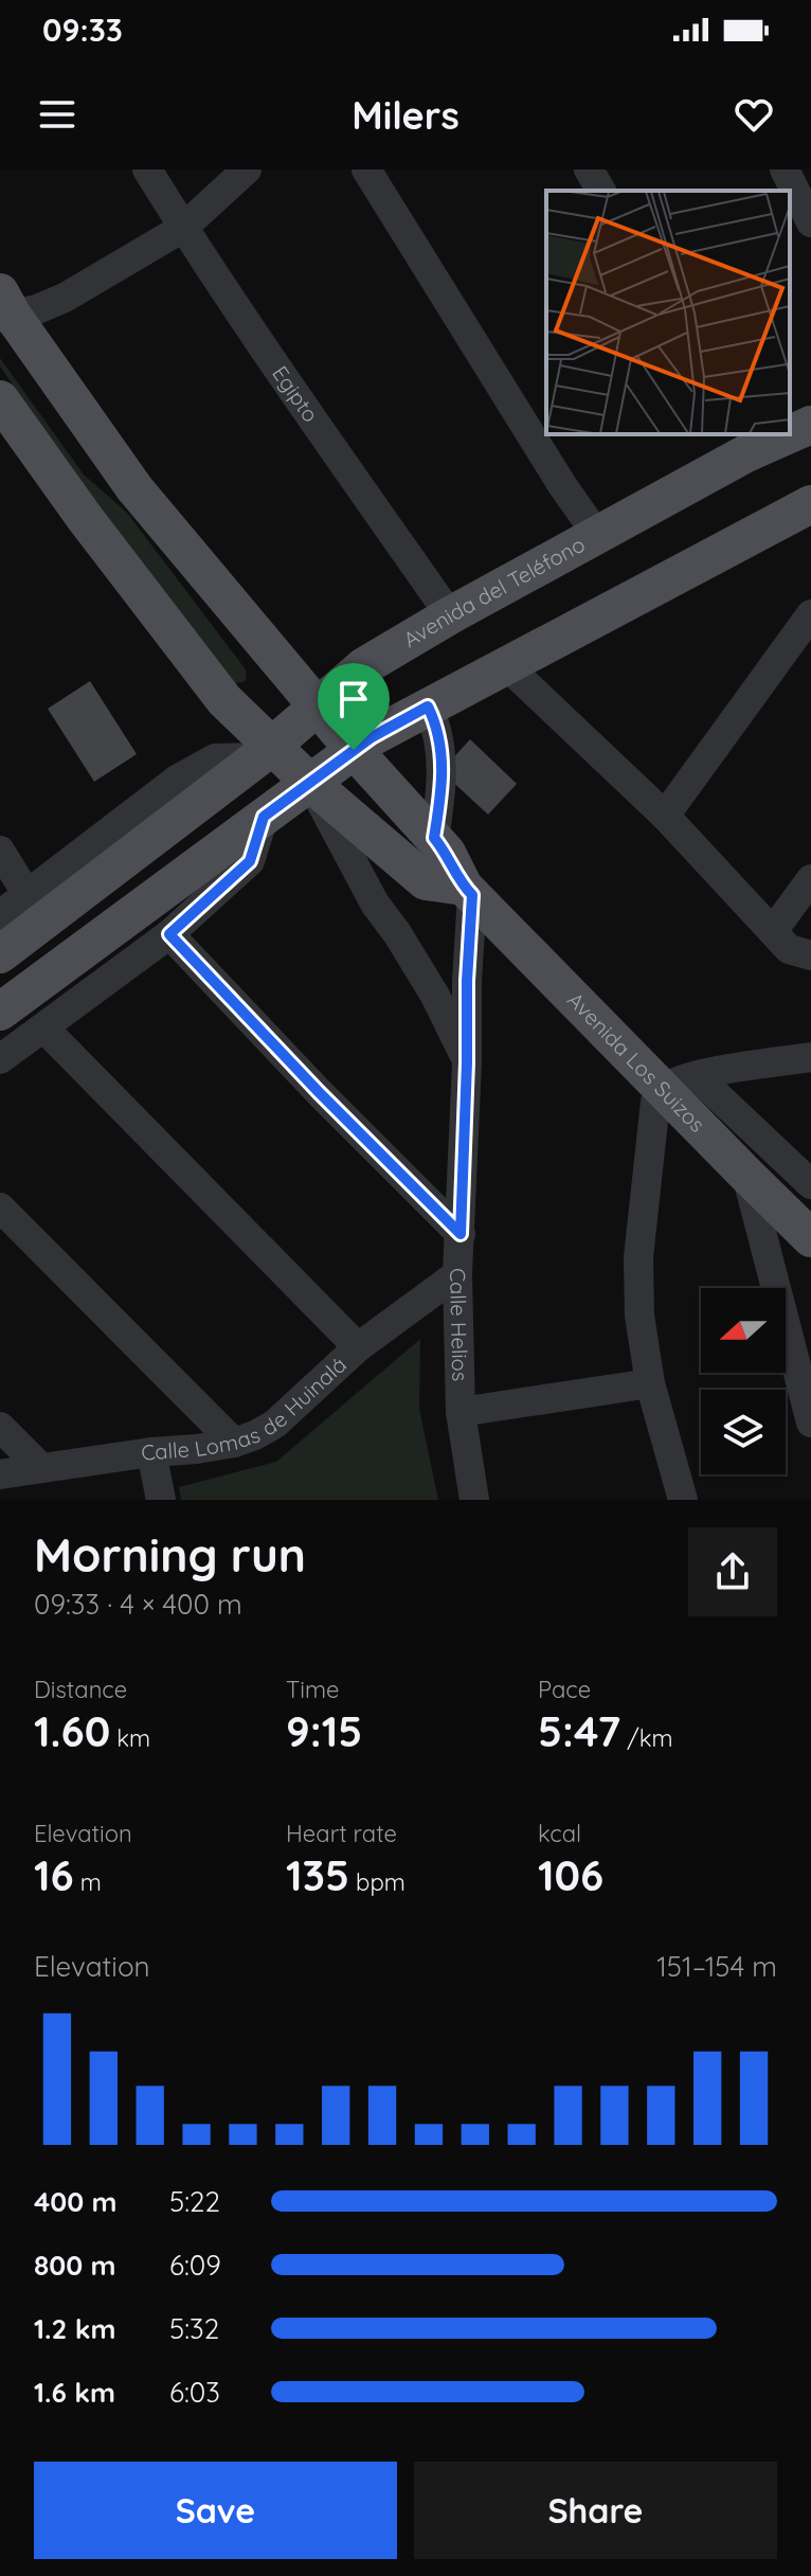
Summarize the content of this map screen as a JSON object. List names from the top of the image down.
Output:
{
  "streets": {
    "main road": ["Avenida del Teléfono", "Avenida Los Suizos"],
    "street": ["Egipto", "Calle Helios", "Calle Lomas de Huinalá"]
  },
  "crossings": [
    ["Egipto", "Avenida del Teléfono"],
    ["Avenida del Teléfono", "Avenida Los Suizos"],
    ["Avenida Los Suizos", "Calle Helios"],
    ["Calle Helios", "Calle Lomas de Huinalá"]
  ],
  "north": "left",
  "page": {
    "status": "09:33",
    "header": "Milers",
    "heading": ["Morning run", "09:33 · 4 × 400 m"],
    "stats": [
      ["Distance", "1.60 km"],
      ["Time", "9:15"],
      ["Pace", "5:47 /km"],
      ["Elevation", "16 m"],
      ["Heart rate", "135 bpm"],
      ["kcal", "106"]
    ],
    "chart": ["Elevation", "151–154 m"],
    "list": [
      {
        "name": "400 m",
        "note": "5:22"
      },
      {
        "name": "800 m",
        "note": "6:09"
      },
      {
        "name": "1.2 km",
        "note": "5:32"
      },
      {
        "name": "1.6 km",
        "note": "6:03"
      }
    ],
    "buttons": ["Save", "Share"]
  }
}
